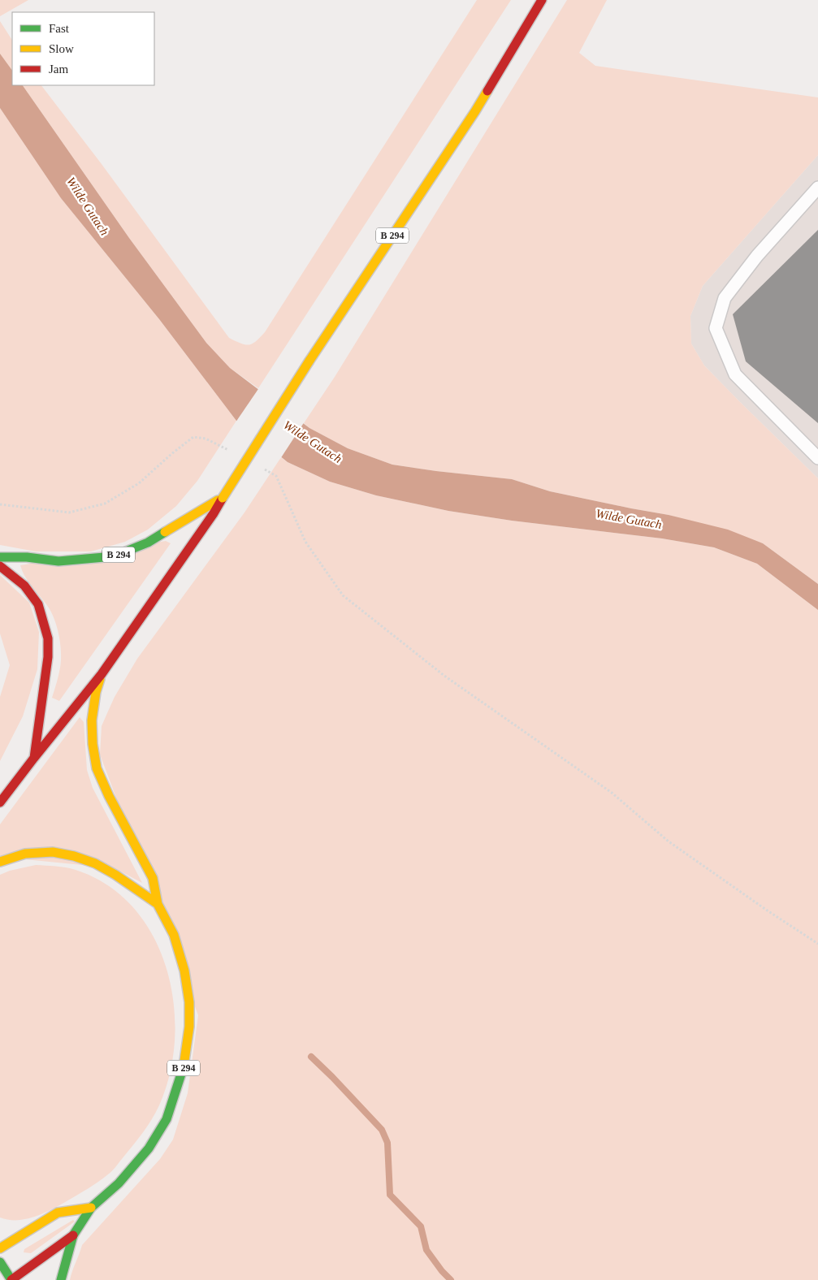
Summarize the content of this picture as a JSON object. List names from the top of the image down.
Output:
{
  "streets": {
    "main road": ["B 294"]
  },
  "water": ["Wilde Gutach"],
  "legend": ["Fast", "Slow", "Jam"]
}
